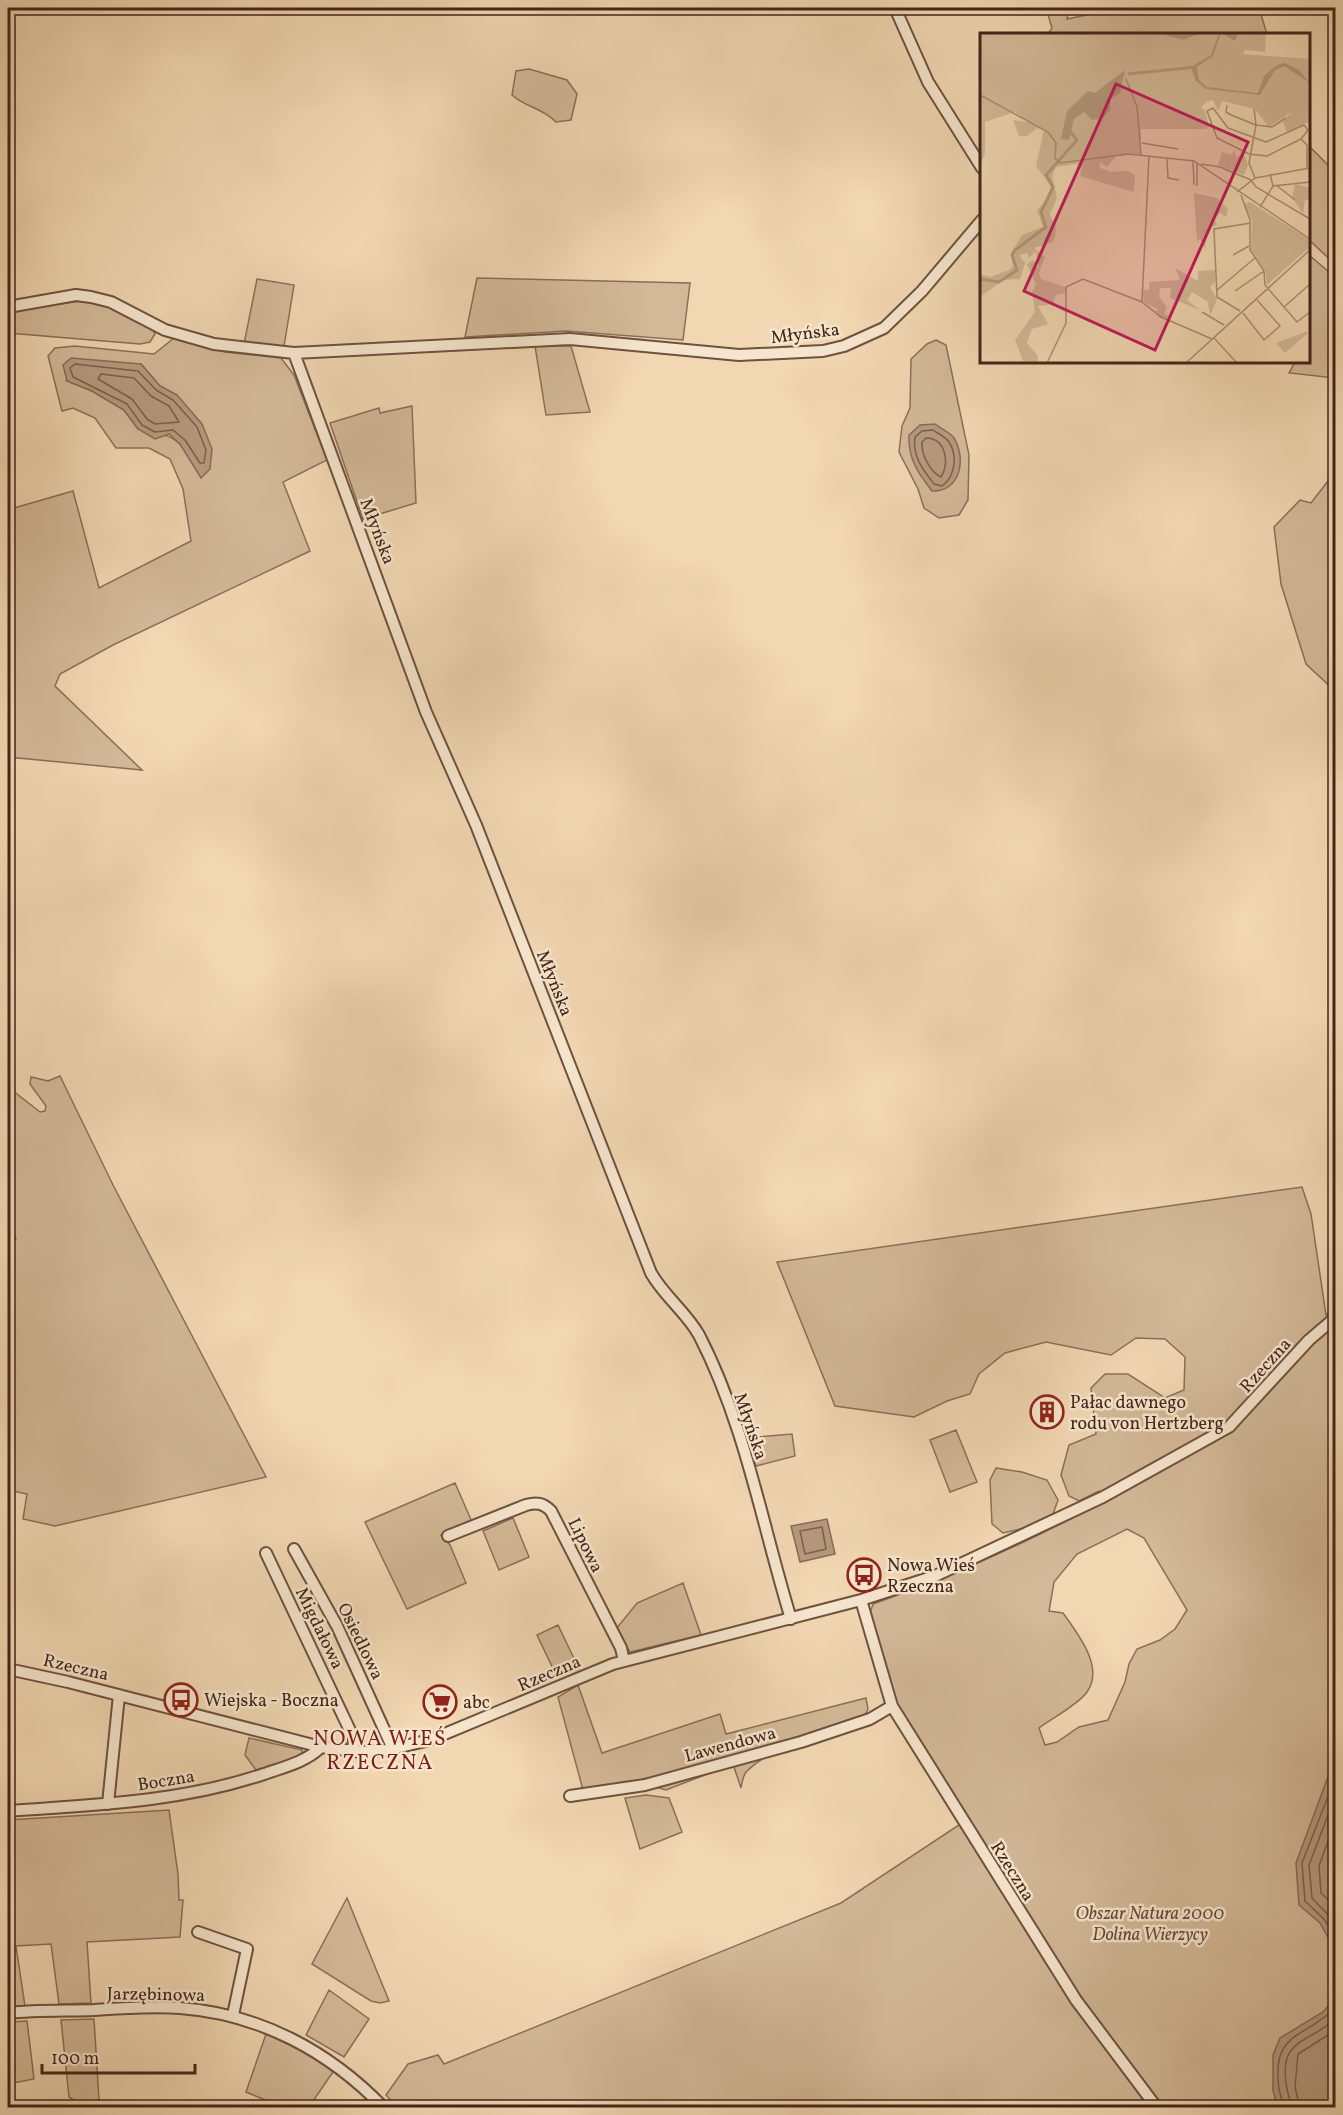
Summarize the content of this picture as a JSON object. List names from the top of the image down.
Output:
{
  "streets": {
    "street": [
      "Młyńska",
      "Rzeczna",
      "Lipowa",
      "Migdałowa",
      "Osiedlowa",
      "Lawendowa",
      "Boczna",
      "Jarzębinowa"
    ]
  },
  "crossings": [
    ["Młyńska", "Rzeczna"],
    ["Rzeczna", "Lipowa"],
    ["Rzeczna", "Migdałowa"],
    ["Rzeczna", "Osiedlowa"],
    ["Rzeczna", "Lawendowa"],
    ["Rzeczna", "Boczna"]
  ],
  "districts": ["NOWA WIEŚ RZECZNA"],
  "parks": ["Obszar Natura 2000 Dolina Wierzycy"],
  "places": {
    "building": ["Pałac dawnego rodu von Hertzberg"],
    "bus stop": ["Nowa Wieś Rzeczna", "Wiejska - Boczna"],
    "supermarket": ["abc"]
  },
  "scale_bar": "100 m"
}
